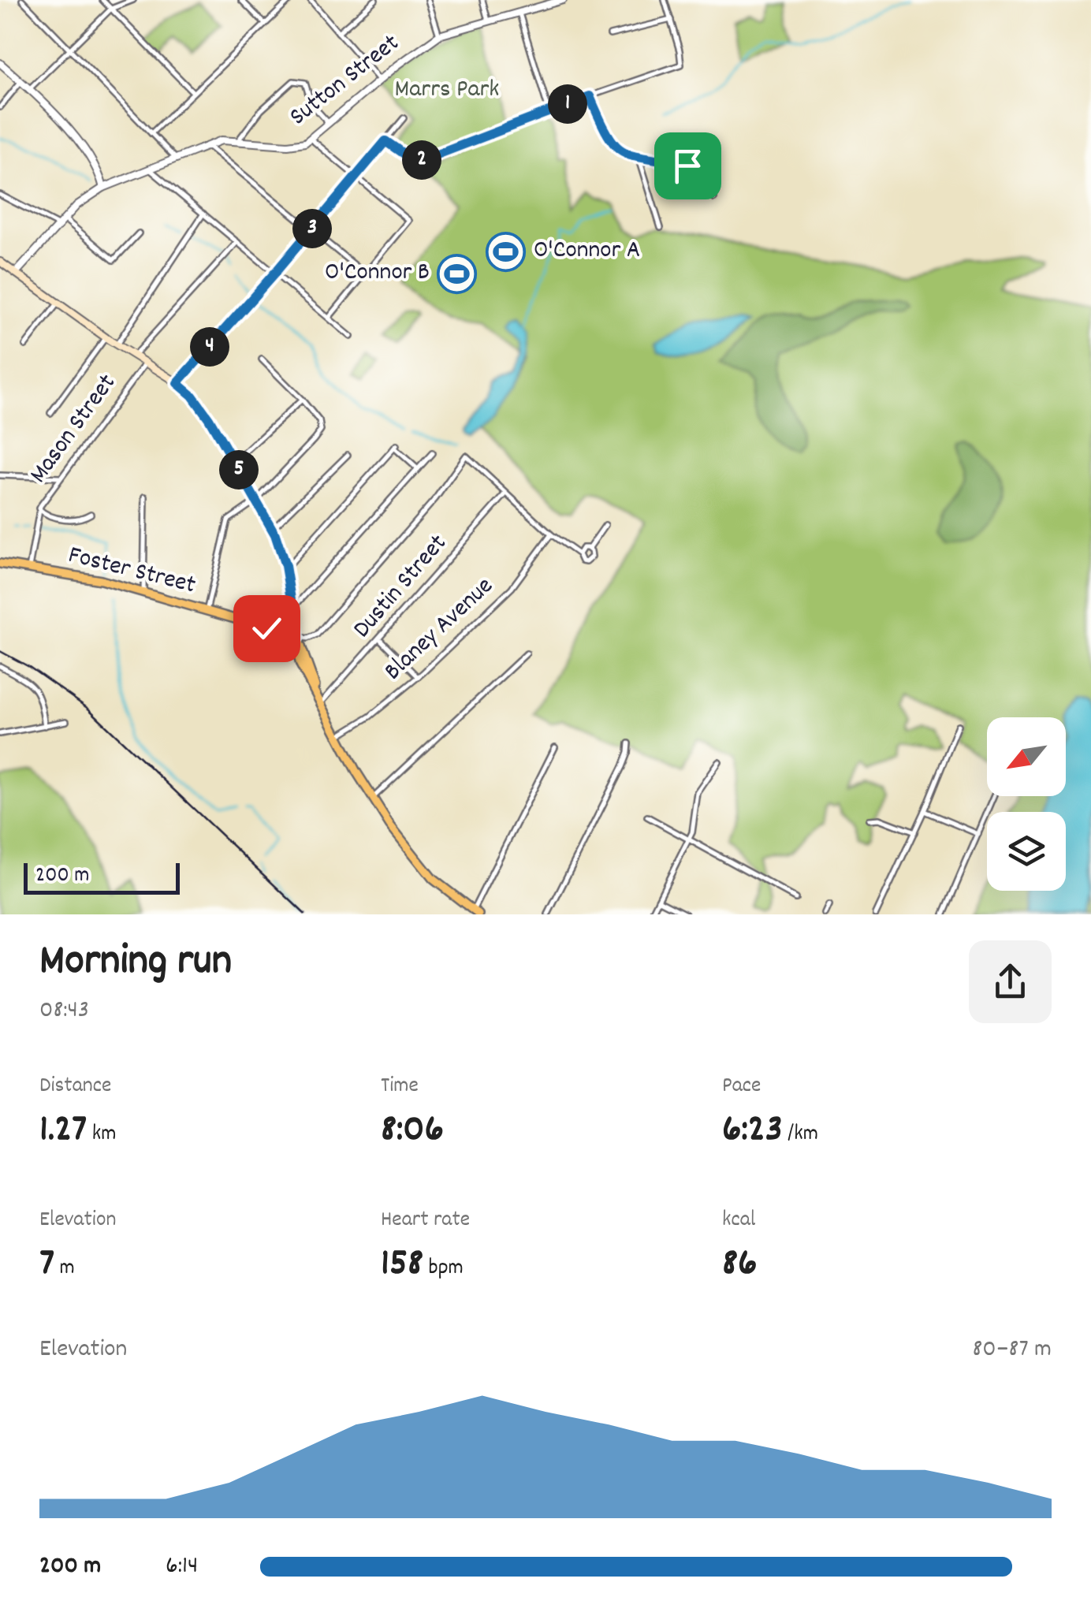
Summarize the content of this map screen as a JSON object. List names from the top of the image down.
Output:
{
  "streets": {
    "main road": ["Foster Street"],
    "street": [
      "Sutton Street",
      "Mason Street",
      "Dustin Street",
      "Blaney Avenue"
    ]
  },
  "crossings": [
    ["Mason Street", "Foster Street"]
  ],
  "parks": ["Marrs Park"],
  "places": {
    "sports": ["O'Connor A", "O'Connor B"]
  },
  "scale_bar": "200 m",
  "north": "bottom left",
  "page": {
    "pins": [
      "1",
      "2",
      "3",
      "4",
      "5"
    ],
    "scale": "200 m",
    "heading": ["Morning run", "08:43"],
    "stats": [
      ["Distance", "1.27 km"],
      ["Time", "8:06"],
      ["Pace", "6:23 /km"],
      ["Elevation", "7 m"],
      ["Heart rate", "158 bpm"],
      ["kcal", "86"]
    ],
    "chart": ["Elevation", "80–87 m"],
    "list": [
      {
        "name": "200 m",
        "note": "6:14"
      }
    ]
  }
}
